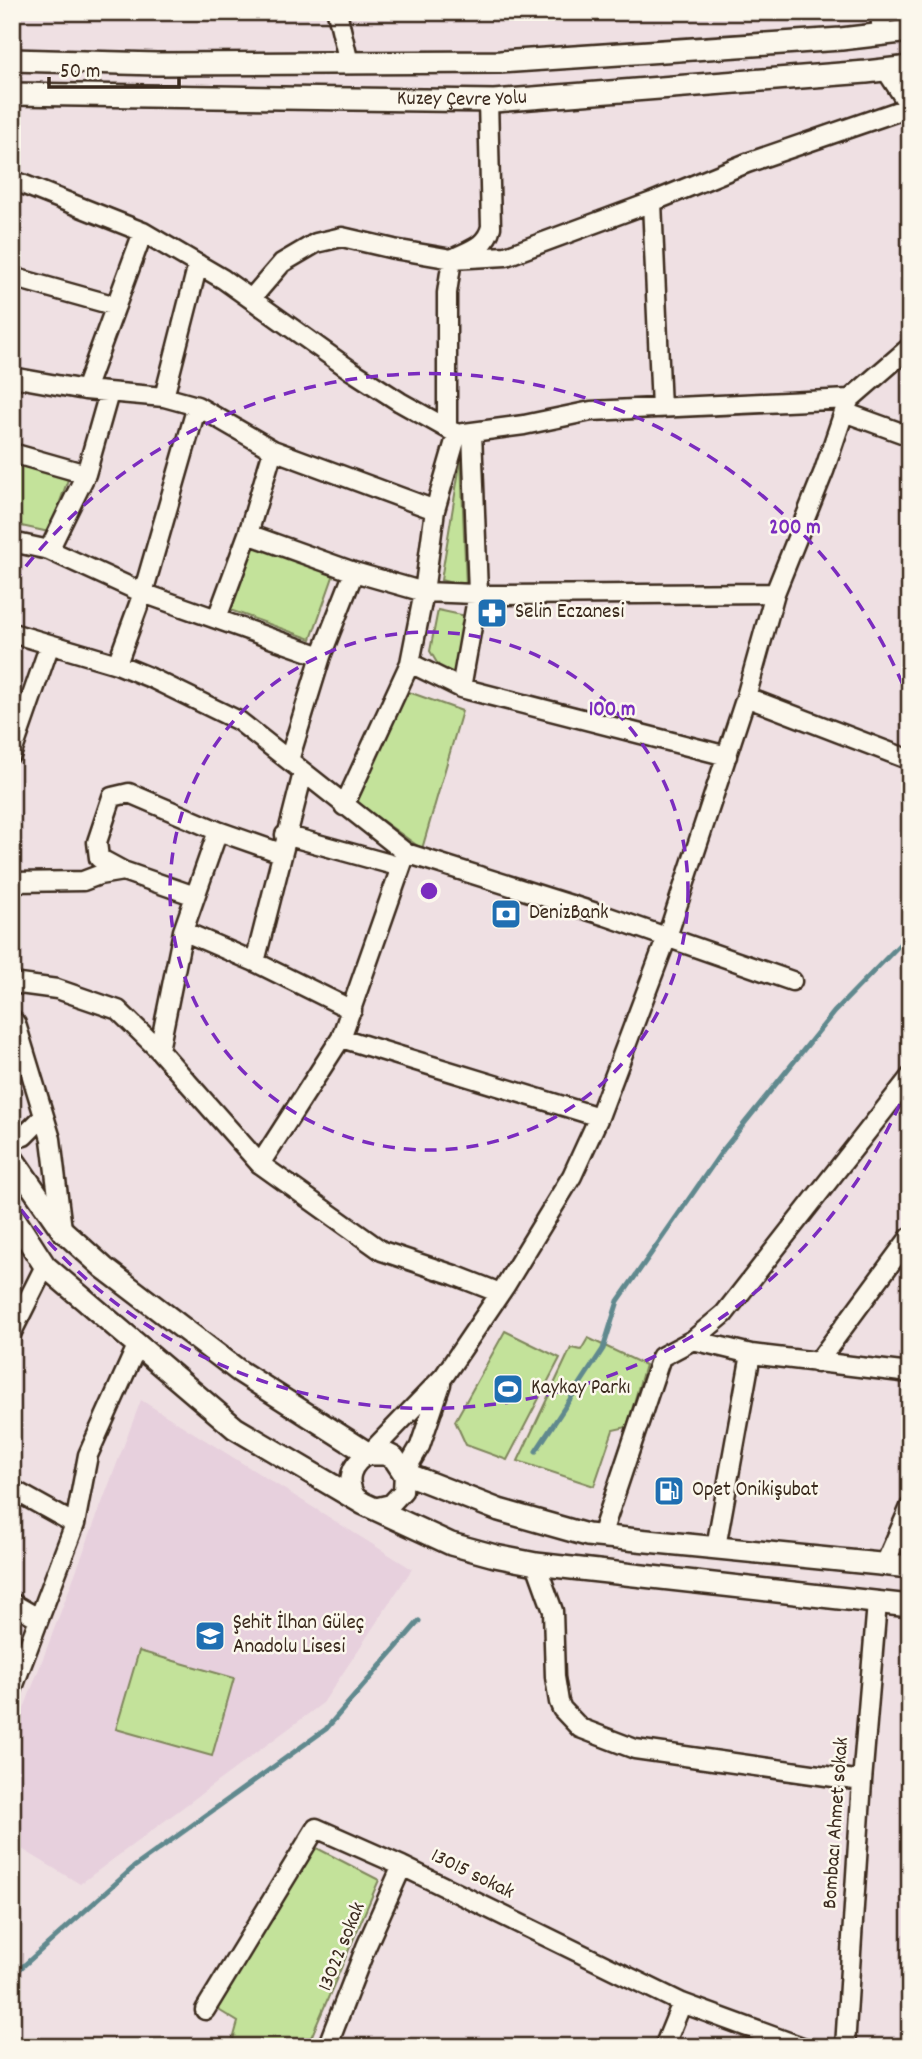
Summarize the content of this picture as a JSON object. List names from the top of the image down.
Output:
{
  "streets": {
    "main road": ["Kuzey Çevre Yolu"],
    "street": ["Bombacı Ahmet sokak", "13015 sokak", "13022 sokak"]
  },
  "crossings": [
    ["13015 sokak", "13022 sokak"]
  ],
  "places": {
    "pharmacy": ["Selin Eczanesi"],
    "bank": ["DenizBank"],
    "sports": ["Kaykay Parkı"],
    "fuel station": ["Opet Onikişubat"],
    "school or university": ["Şehit İlhan Güleç Anadolu Lisesi"]
  },
  "scale_bar": "50 m",
  "rings": ["200 m", "100 m"]
}
